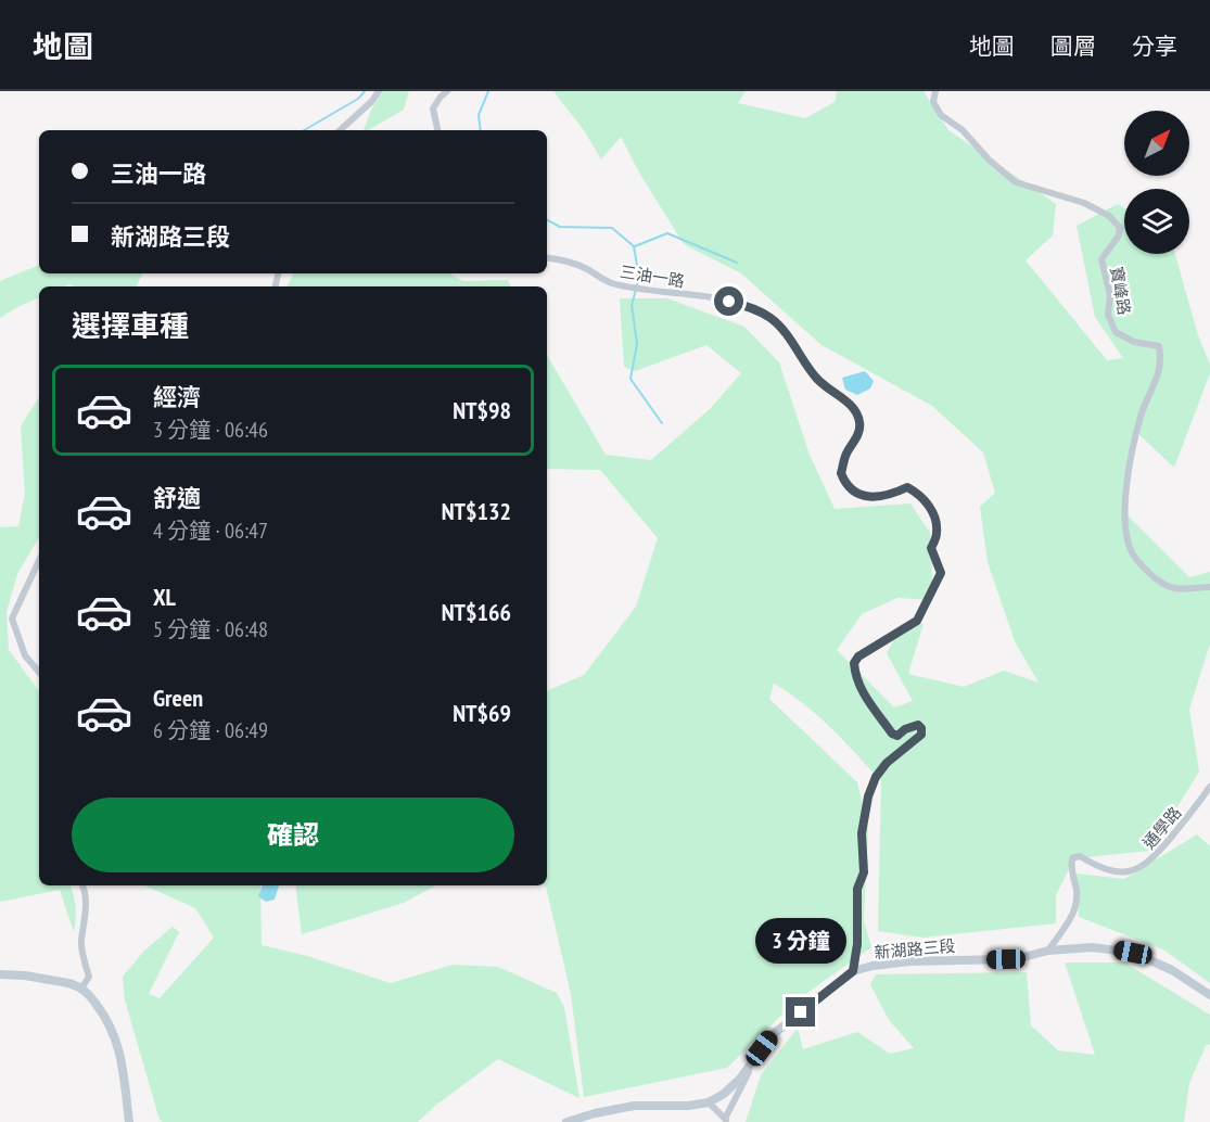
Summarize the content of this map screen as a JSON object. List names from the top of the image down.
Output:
{
  "streets": {
    "street": [
      "三油一路",
      "寶峰路",
      "通學路",
      "新湖路三段"
    ]
  },
  "crossings": [
    ["三油一路", "新湖路三段"],
    ["通學路", "新湖路三段"]
  ],
  "north": "top right",
  "page": {
    "header": "地圖",
    "nav": ["地圖", "圖層", "分享"],
    "banner": ["三油一路", "新湖路三段"],
    "heading": "選擇車種",
    "list": [
      {
        "name": "經濟",
        "note": "3 分鐘 · 06:46",
        "value": "NT$98"
      },
      {
        "name": "舒適",
        "note": "4 分鐘 · 06:47",
        "value": "NT$132"
      },
      {
        "name": "XL",
        "note": "5 分鐘 · 06:48",
        "value": "NT$166"
      },
      {
        "name": "Green",
        "note": "6 分鐘 · 06:49",
        "value": "NT$69"
      }
    ],
    "buttons": "確認",
    "bubble": "3 分鐘"
  }
}
